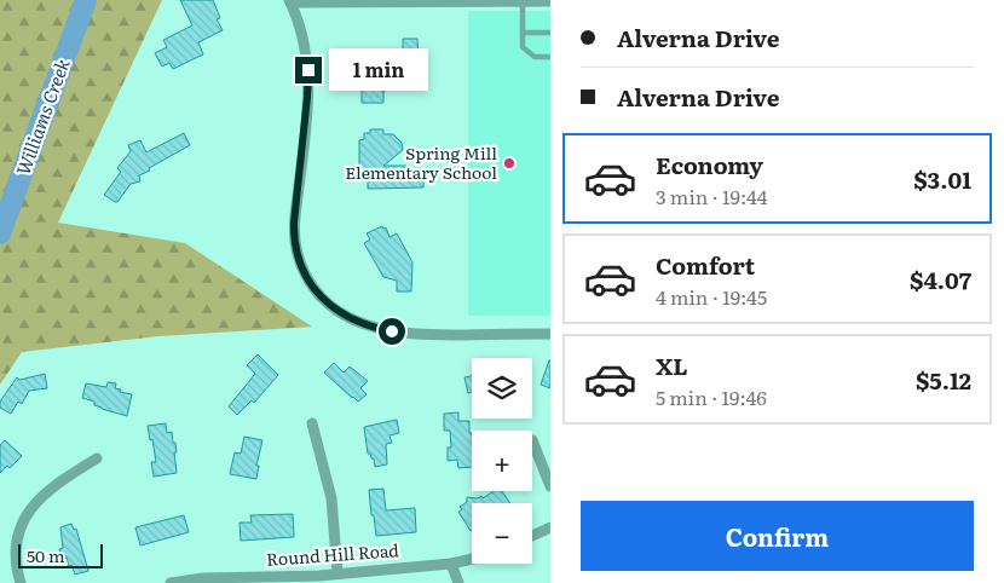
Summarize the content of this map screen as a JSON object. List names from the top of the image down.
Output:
{
  "streets": {
    "street": ["Round Hill Road"]
  },
  "water": ["Williams Creek"],
  "places": ["Spring Mill Elementary School"],
  "scale_bar": "50 m",
  "page": {
    "banner": ["Alverna Drive", "Alverna Drive"],
    "bubble": "1 min",
    "list": [
      {
        "name": "Economy",
        "note": "3 min · 19:44",
        "value": "$3.01"
      },
      {
        "name": "Comfort",
        "note": "4 min · 19:45",
        "value": "$4.07"
      },
      {
        "name": "XL",
        "note": "5 min · 19:46",
        "value": "$5.12"
      }
    ],
    "map_buttons": ["+", "−"],
    "buttons": "Confirm",
    "scale": "50 m"
  }
}
